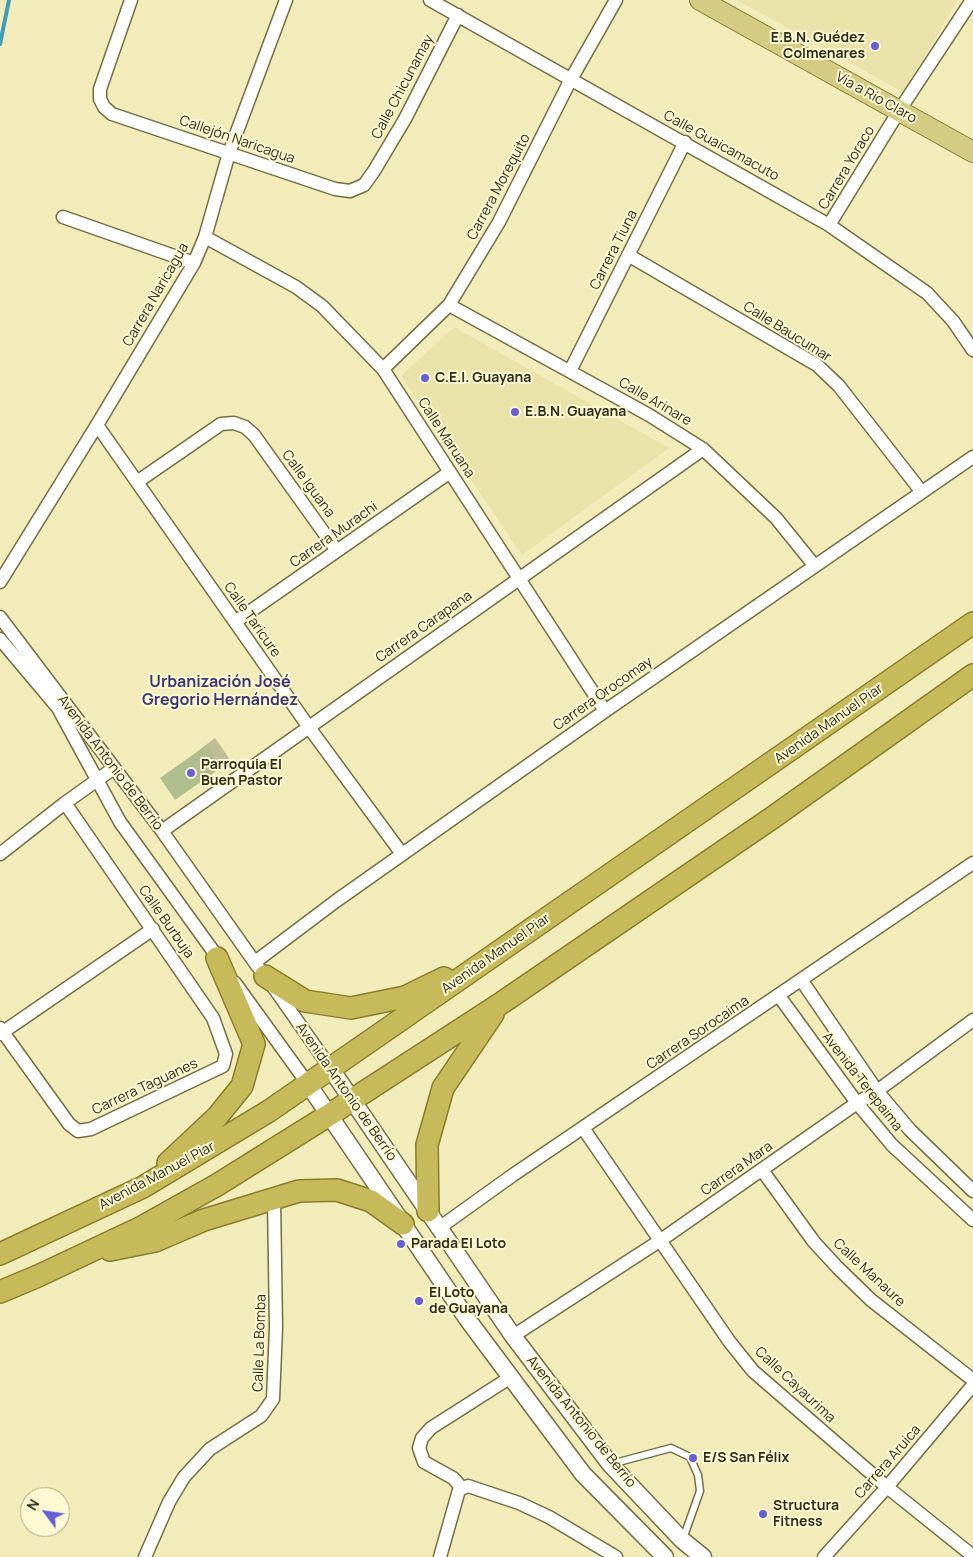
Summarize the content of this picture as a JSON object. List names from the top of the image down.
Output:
{
  "streets": {
    "highway": ["Avenida Manuel Piar"],
    "main road": ["Vía a Río Claro"],
    "street": [
      "Calle Chicunamay",
      "Callejón Naricagua",
      "Calle Guaicamacuto",
      "Carrera Yoraco",
      "Carrera Morequito",
      "Carrera Tiuna",
      "Carrera Naricagua",
      "Calle Baucumar",
      "Calle Arinare",
      "Calle Maruana",
      "Calle Iguana",
      "Carrera Murachi",
      "Calle Taricure",
      "Carrera Carapana",
      "Carrera Orocomay",
      "Avenida Antonio de Berrío",
      "Calle Burbuja",
      "Carrera Sorocaima",
      "Avenida Terepaima",
      "Carrera Taguanes",
      "Carrera Mara",
      "Calle Manaure",
      "Calle La Bomba",
      "Calle Cayaurima",
      "Carrera Aruica"
    ]
  },
  "crossings": [
    ["Calle Chicunamay", "Callejón Naricagua"],
    ["Calle Chicunamay", "Calle Guaicamacuto"],
    ["Vía a Río Claro", "Carrera Yoraco"],
    ["Callejón Naricagua", "Carrera Naricagua"],
    ["Calle Guaicamacuto", "Carrera Yoraco"],
    ["Calle Guaicamacuto", "Carrera Morequito"],
    ["Calle Guaicamacuto", "Carrera Tiuna"],
    ["Carrera Morequito", "Calle Arinare"],
    ["Carrera Morequito", "Calle Maruana"],
    ["Carrera Tiuna", "Calle Baucumar"],
    ["Carrera Tiuna", "Calle Arinare"],
    ["Carrera Naricagua", "Calle Maruana"],
    ["Carrera Naricagua", "Calle Taricure"],
    ["Calle Baucumar", "Carrera Orocomay"],
    ["Calle Arinare", "Carrera Carapana"],
    ["Calle Arinare", "Carrera Orocomay"],
    ["Calle Maruana", "Carrera Murachi"],
    ["Calle Maruana", "Carrera Carapana"],
    ["Calle Maruana", "Carrera Orocomay"],
    ["Calle Iguana", "Carrera Murachi"],
    ["Calle Iguana", "Calle Taricure"],
    ["Carrera Murachi", "Calle Taricure"],
    ["Calle Taricure", "Carrera Carapana"],
    ["Calle Taricure", "Carrera Orocomay"],
    ["Carrera Carapana", "Avenida Antonio de Berrío"],
    ["Carrera Orocomay", "Avenida Antonio de Berrío"],
    ["Avenida Manuel Piar", "Avenida Antonio de Berrío"],
    ["Avenida Antonio de Berrío", "Carrera Sorocaima"],
    ["Avenida Antonio de Berrío", "Carrera Mara"],
    ["Calle Burbuja", "Carrera Taguanes"],
    ["Carrera Sorocaima", "Avenida Terepaima"],
    ["Carrera Sorocaima", "Calle Cayaurima"],
    ["Avenida Terepaima", "Carrera Mara"],
    ["Carrera Mara", "Calle Manaure"],
    ["Carrera Mara", "Calle Cayaurima"],
    ["Calle Cayaurima", "Carrera Aruica"]
  ],
  "districts": ["Urbanización José Gregorio Hernández"],
  "places": [
    "E.B.N. Guédez Colmenares",
    "C.E.I. Guayana",
    "E.B.N. Guayana",
    "Parroquia El Buen Pastor",
    "Parada El Loto",
    "El Loto de Guayana",
    "E/S San Félix",
    "Structura Fitness"
  ],
  "north": "top left"
}
